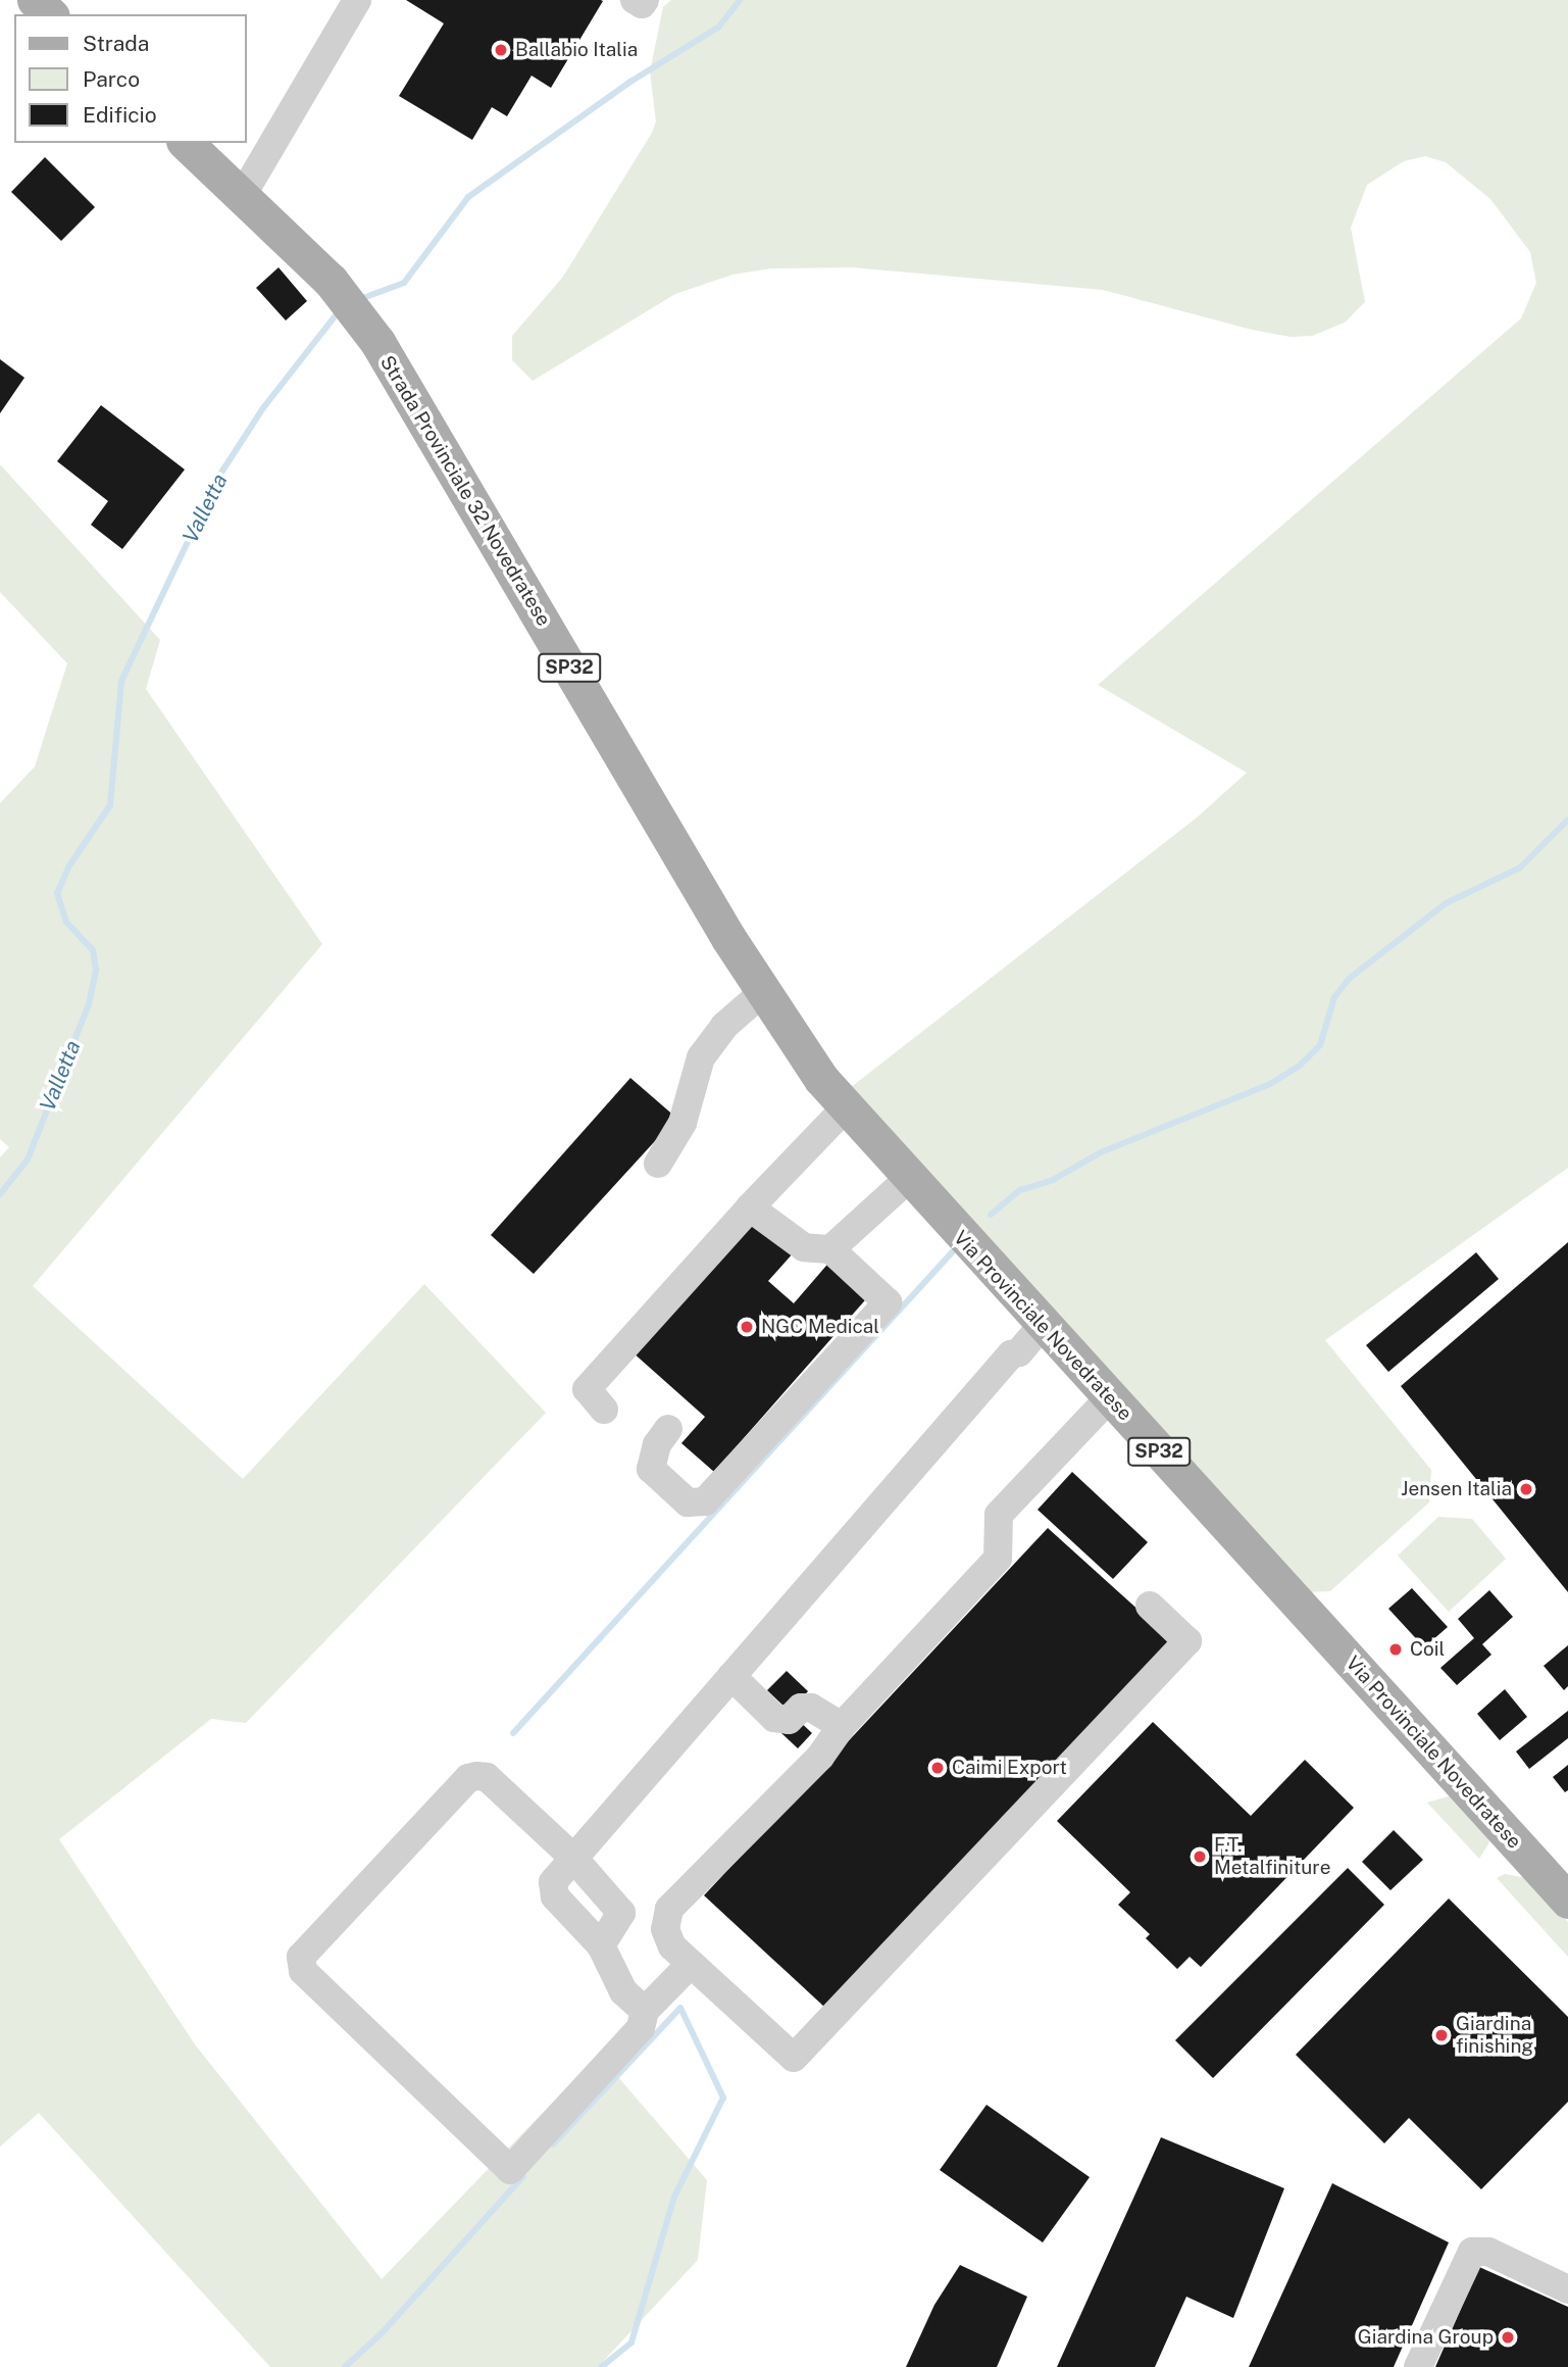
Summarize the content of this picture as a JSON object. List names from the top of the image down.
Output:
{
  "streets": {
    "main road": ["Strada Provinciale 32 Novedratese", "SP32", "Via Provinciale Novedratese"]
  },
  "crossings": [
    ["Strada Provinciale 32 Novedratese", "Via Provinciale Novedratese"]
  ],
  "water": ["Valletta"],
  "places": [
    "Ballabio Italia",
    "NGC Medical",
    "Jensen Italia",
    "Coil",
    "Caimi Export",
    "F.T. Metalfiniture",
    "Giardina finishing",
    "Giardina Group"
  ],
  "legend": ["Strada", "Parco", "Edificio"]
}
